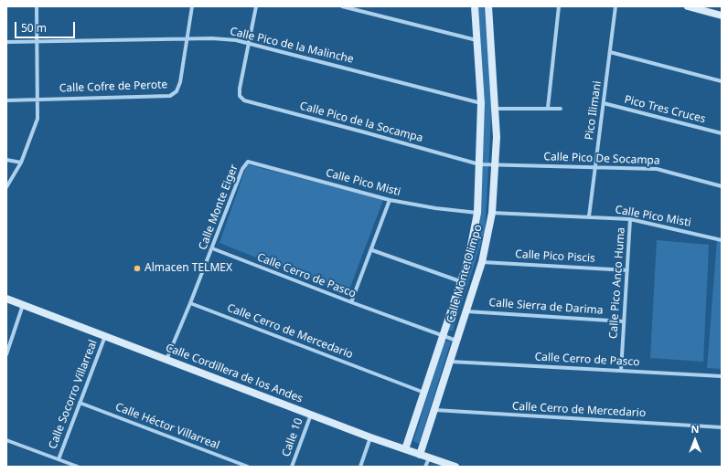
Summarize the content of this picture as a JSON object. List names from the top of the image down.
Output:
{
  "streets": {
    "street": [
      "Calle Pico de la Malinche",
      "Calle Cofre de Perote",
      "Pico Tres Cruces",
      "Pico Ilimani",
      "Calle Pico de la Socampa",
      "Calle Pico De Socampa",
      "Calle Pico Misti",
      "Calle Monte Eiger",
      "Calle Pico Piscis",
      "Calle Monte Olimpo",
      "Calle Cerro de Pasco",
      "Calle Pico Anco Huma",
      "Calle Sierra de Darima",
      "Calle Cerro de Mercedario",
      "Calle Cordillera de los Andes",
      "Calle Socorro Villarreal",
      "Calle Héctor Villarreal",
      "Calle 10"
    ]
  },
  "crossings": [
    ["Calle Pico de la Malinche", "Calle Cofre de Perote"],
    ["Calle Pico de la Malinche", "Calle Pico de la Socampa"],
    ["Calle Pico de la Malinche", "Calle Monte Olimpo"],
    ["Pico Tres Cruces", "Pico Ilimani"],
    ["Pico Ilimani", "Calle Pico De Socampa"],
    ["Pico Ilimani", "Calle Pico Misti"],
    ["Calle Pico de la Socampa", "Calle Pico De Socampa"],
    ["Calle Pico de la Socampa", "Calle Monte Olimpo"],
    ["Calle Pico De Socampa", "Calle Monte Olimpo"],
    ["Calle Pico Misti", "Calle Monte Eiger"],
    ["Calle Pico Misti", "Calle Monte Olimpo"],
    ["Calle Pico Misti", "Calle Pico Anco Huma"],
    ["Calle Monte Eiger", "Calle Cerro de Pasco"],
    ["Calle Monte Eiger", "Calle Cerro de Mercedario"],
    ["Calle Monte Eiger", "Calle Cordillera de los Andes"],
    ["Calle Pico Piscis", "Calle Monte Olimpo"],
    ["Calle Pico Piscis", "Calle Pico Anco Huma"],
    ["Calle Monte Olimpo", "Calle Cerro de Pasco"],
    ["Calle Monte Olimpo", "Calle Sierra de Darima"],
    ["Calle Monte Olimpo", "Calle Cerro de Mercedario"],
    ["Calle Monte Olimpo", "Calle Cordillera de los Andes"],
    ["Calle Cerro de Pasco", "Calle Pico Anco Huma"],
    ["Calle Pico Anco Huma", "Calle Sierra de Darima"],
    ["Calle Cordillera de los Andes", "Calle Socorro Villarreal"],
    ["Calle Cordillera de los Andes", "Calle 10"],
    ["Calle Socorro Villarreal", "Calle Héctor Villarreal"]
  ],
  "places": ["Almacen TELMEX"],
  "scale_bar": "50 m",
  "north": "top"
}
